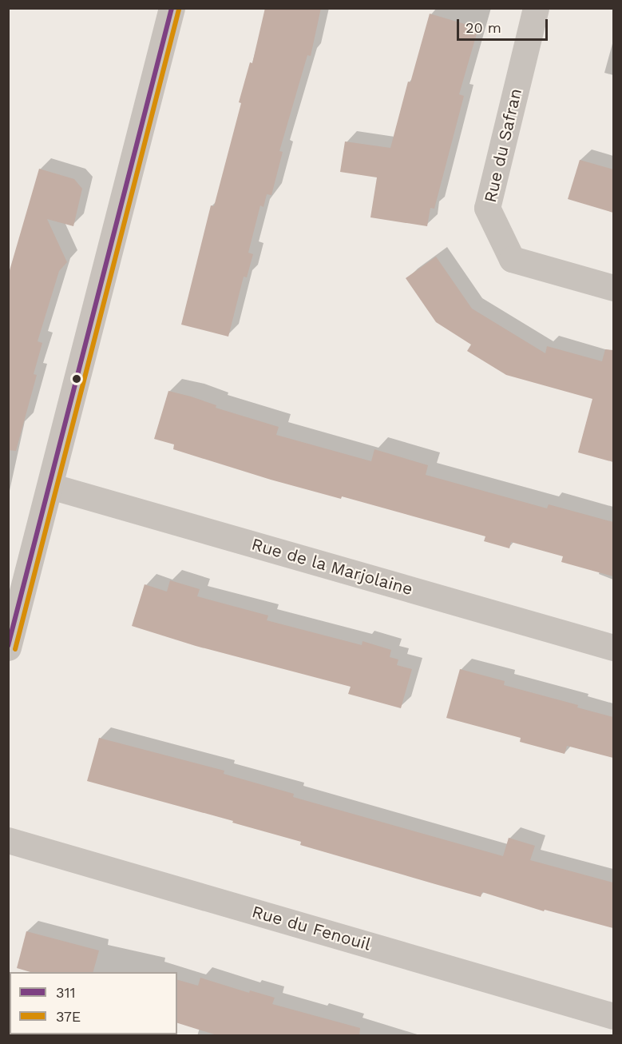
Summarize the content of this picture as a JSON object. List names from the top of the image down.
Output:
{
  "streets": {
    "street": ["Rue du Safran", "Rue de la Marjolaine", "Rue du Fenouil"]
  },
  "lines": ["transit line 311", "transit line 37E"],
  "legend": ["311", "37E"],
  "scale_bar": "20 m"
}
